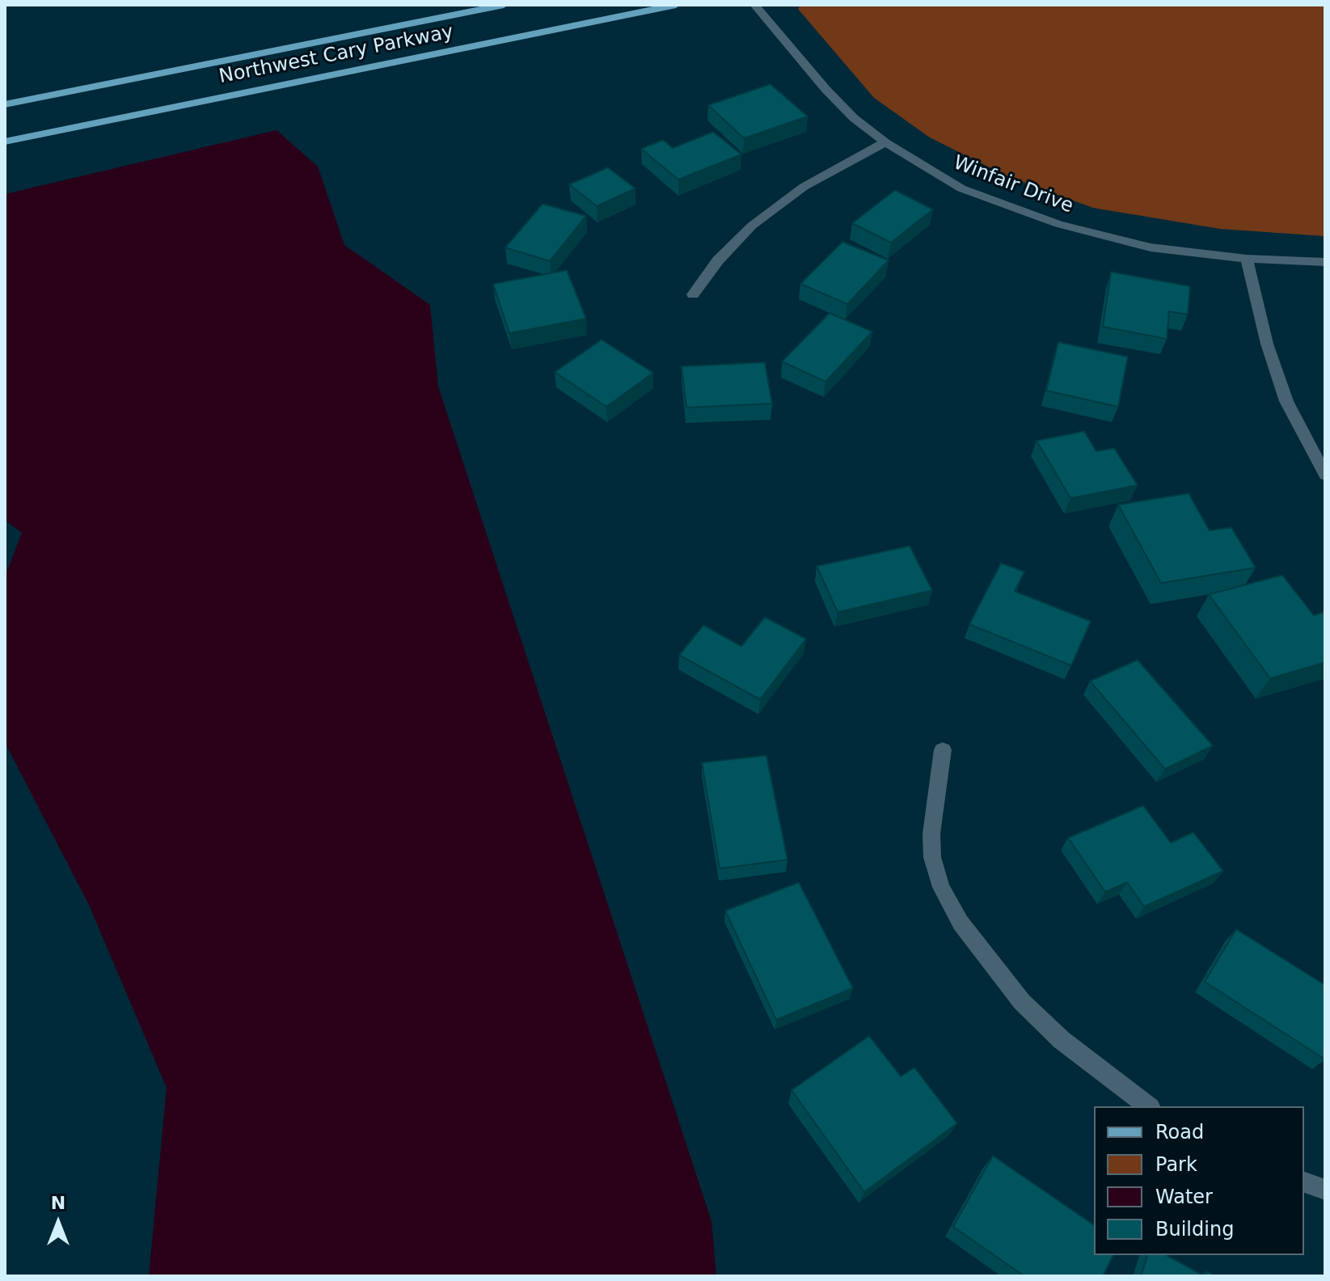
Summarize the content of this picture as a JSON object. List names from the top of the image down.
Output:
{
  "streets": {
    "main road": ["Northwest Cary Parkway"],
    "street": ["Winfair Drive"]
  },
  "legend": [
    "Road",
    "Park",
    "Water",
    "Building"
  ],
  "north": "top"
}
